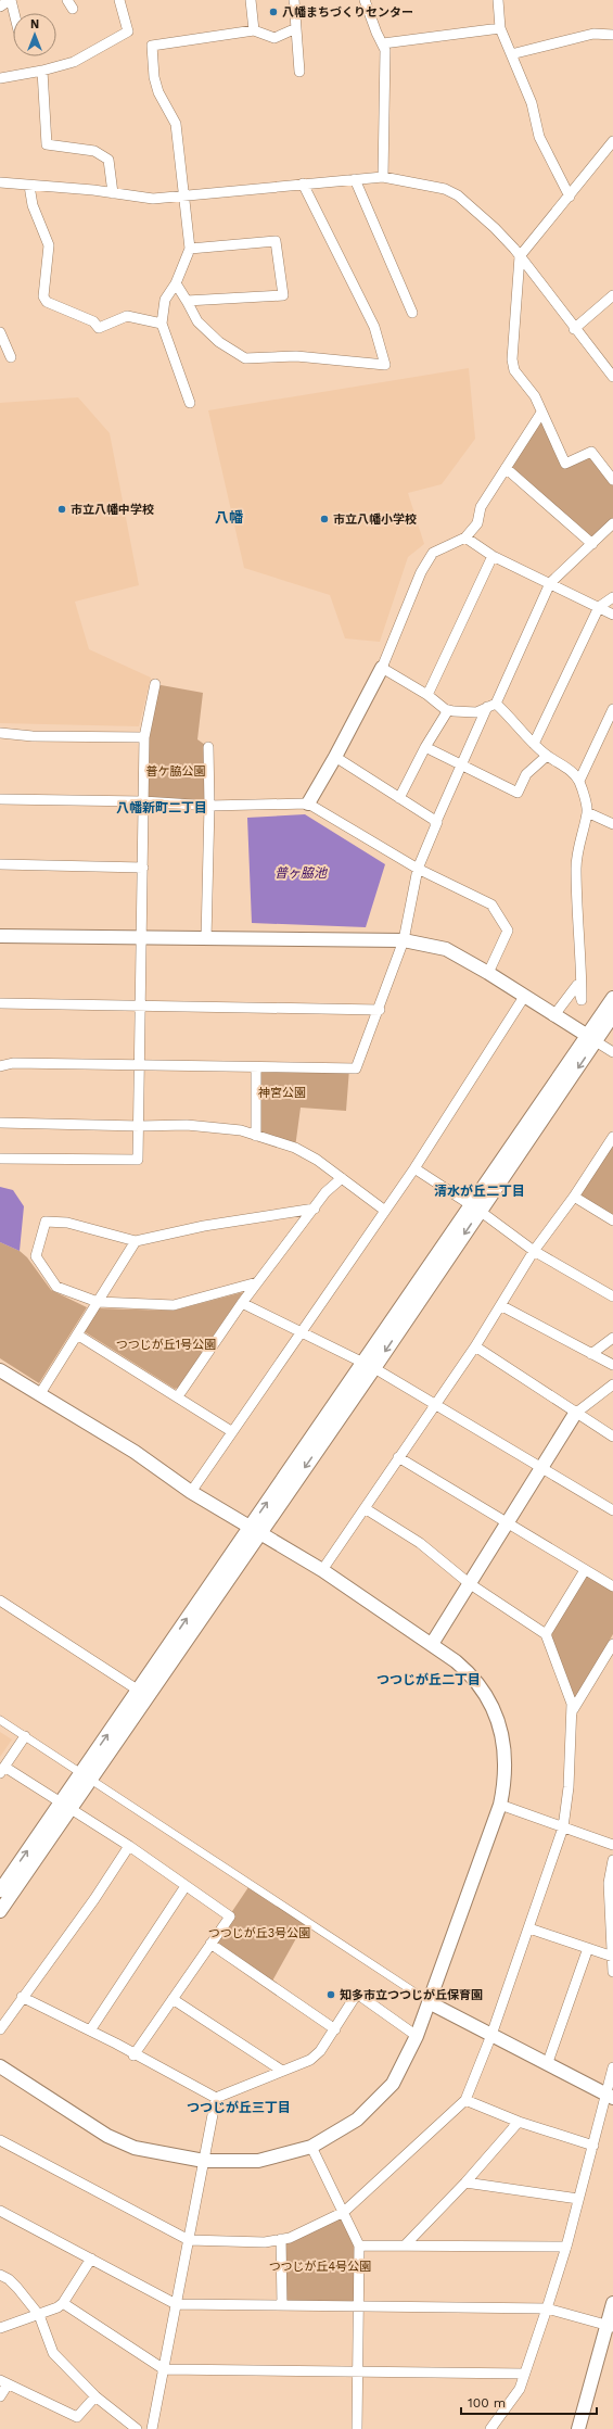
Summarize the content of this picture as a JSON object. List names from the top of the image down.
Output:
{
  "districts": [
    "八幡",
    "八幡新町二丁目",
    "清水が丘二丁目",
    "つつじが丘二丁目",
    "つつじが丘三丁目"
  ],
  "water": ["普ヶ脇池"],
  "parks": [
    "普ケ脇公園",
    "神宮公園",
    "つつじが丘1号公園",
    "つつじが丘3号公園",
    "つつじが丘4号公園"
  ],
  "places": [
    "八幡まちづくりセンター",
    "市立八幡中学校",
    "市立八幡小学校",
    "知多市立つつじが丘保育園"
  ],
  "scale_bar": "100 m",
  "north": "top"
}
